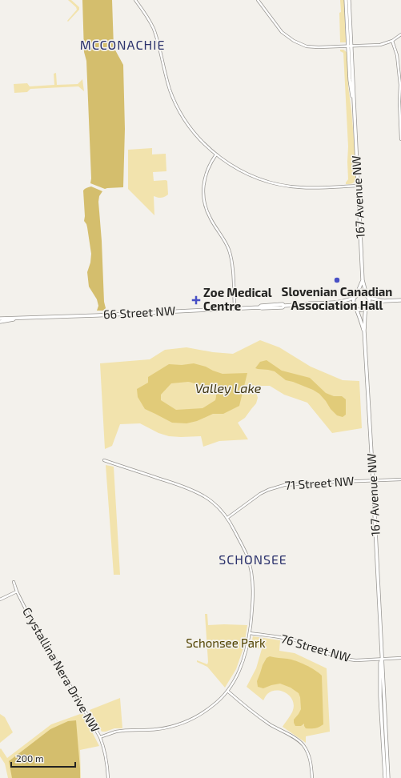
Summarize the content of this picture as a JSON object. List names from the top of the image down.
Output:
{
  "streets": {
    "main road": ["167 Avenue NW", "66 Street NW"],
    "street": ["71 Street NW", "76 Street NW", "Crystallina Nera Drive NW"]
  },
  "crossings": [
    ["167 Avenue NW", "66 Street NW"],
    ["167 Avenue NW", "71 Street NW"],
    ["167 Avenue NW", "76 Street NW"]
  ],
  "districts": ["MCCONACHIE", "SCHONSEE"],
  "water": ["Valley Lake"],
  "parks": ["Schonsee Park"],
  "places": {
    "other": ["Slovenian Canadian Association Hall"],
    "health": ["Zoe Medical Centre"]
  },
  "scale_bar": "200 m"
}
